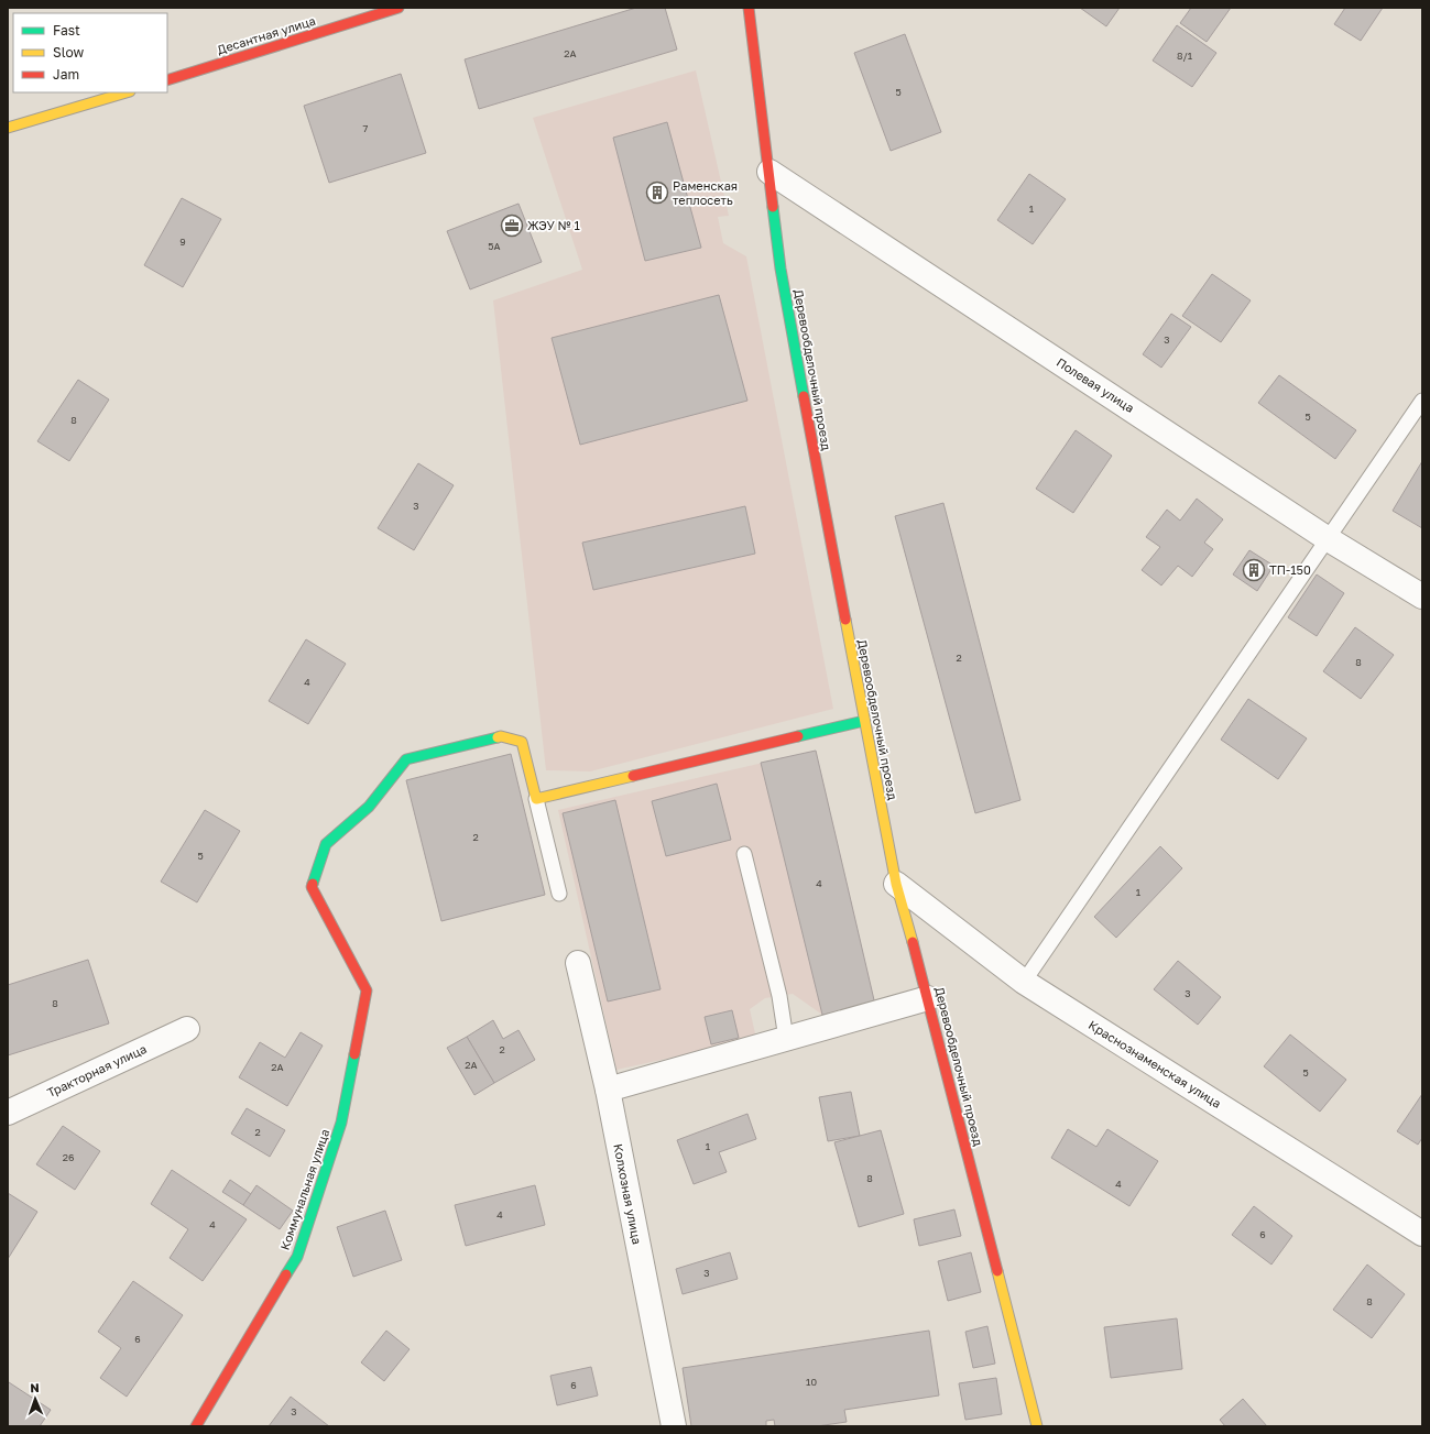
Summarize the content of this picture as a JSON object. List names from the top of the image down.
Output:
{
  "streets": {
    "street": [
      "Десантная улица",
      "Деревообделочный проезд",
      "Полевая улица",
      "Краснознаменская улица",
      "Тракторная улица",
      "Коммунальная улица",
      "Колхозная улица"
    ]
  },
  "crossings": [
    ["Деревообделочный проезд", "Полевая улица"],
    ["Деревообделочный проезд", "Краснознаменская улица"]
  ],
  "places": {
    "building": ["Раменская теплосеть", "ТП-150"],
    "office": ["ЖЭУ № 1"]
  },
  "house_numbers": [
    "2А",
    "8/1",
    "5",
    "7",
    "1",
    "9",
    "5А",
    "3",
    "5",
    "8",
    "3",
    "2",
    "8",
    "4",
    "2",
    "5",
    "4",
    "1",
    "3",
    "8",
    "2",
    "2А",
    "2А",
    "5",
    "2",
    "1",
    "26",
    "8",
    "4",
    "4",
    "4",
    "6",
    "3",
    "8",
    "6",
    "10",
    "6",
    "3"
  ],
  "legend": ["Fast", "Slow", "Jam"],
  "north": "top"
}
